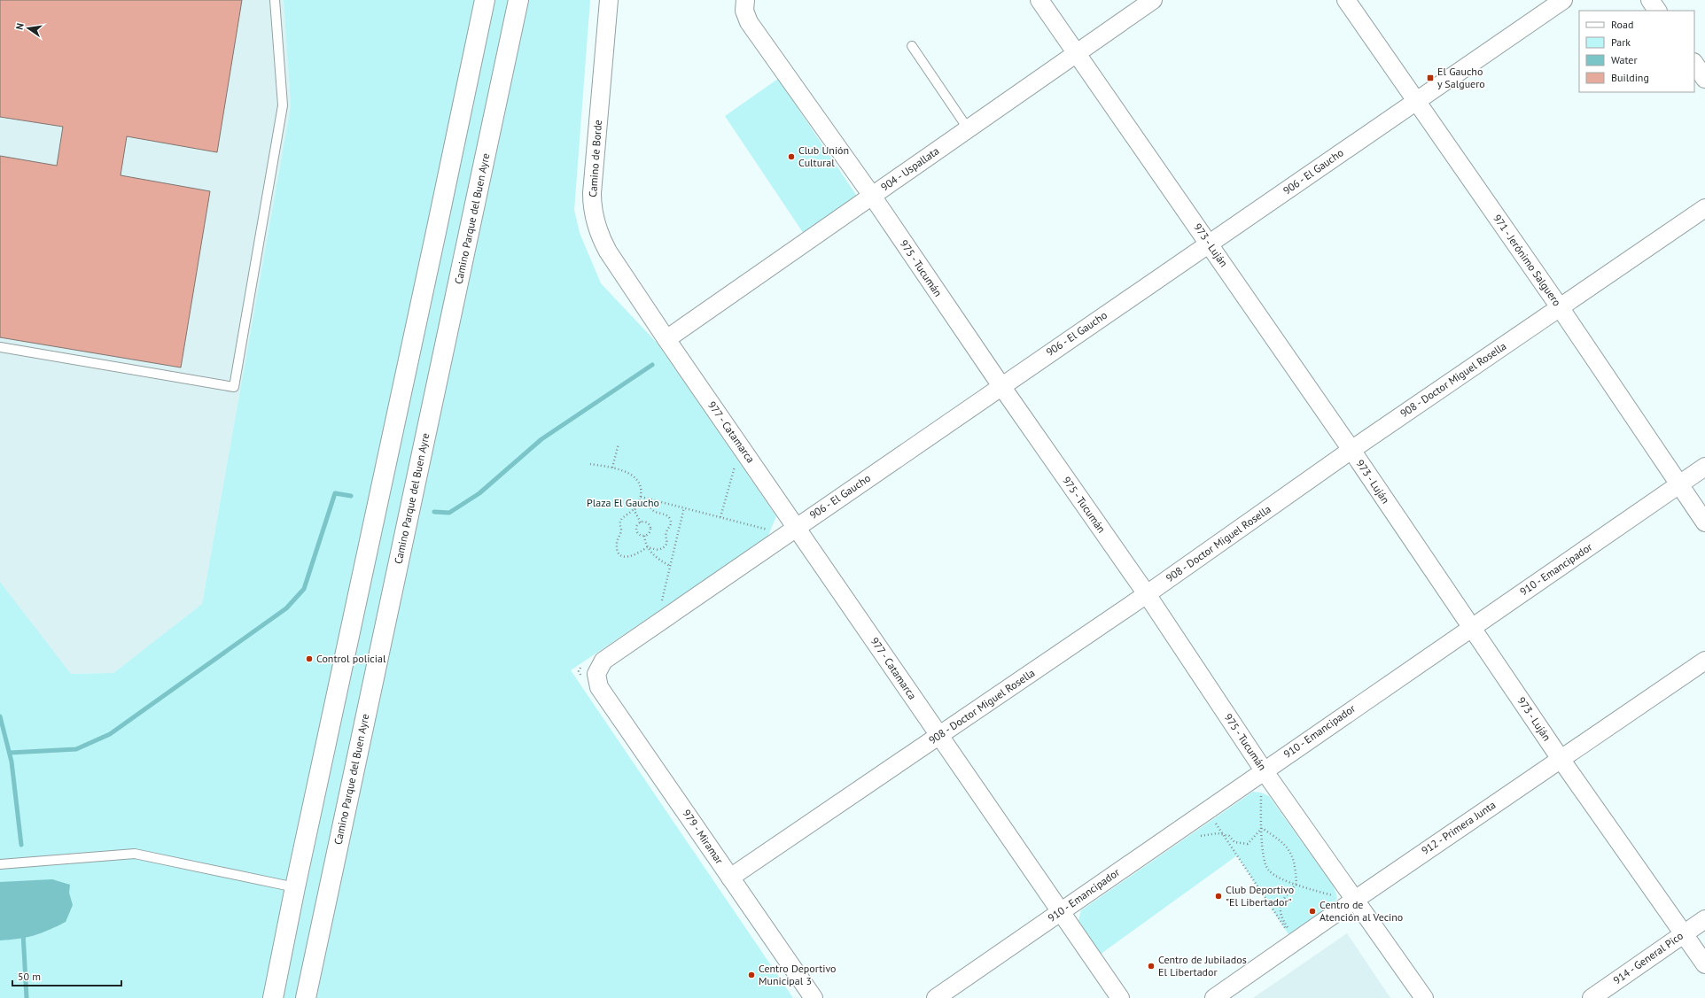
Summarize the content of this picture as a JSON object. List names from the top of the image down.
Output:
{
  "streets": {
    "highway": ["Camino Parque del Buen Ayre"],
    "street": [
      "Camino de Borde",
      "904 - Uspallata",
      "906 - El Gaucho",
      "973 - Luján",
      "971 - Jerónimo Salguero",
      "975 - Tucumán",
      "908 - Doctor Miguel Rosella",
      "977 - Catamarca",
      "910 - Emancipador",
      "912 - Primera Junta",
      "979 - Miramar",
      "914 - General Pico"
    ]
  },
  "crossings": [
    ["Camino de Borde", "904 - Uspallata"],
    ["Camino de Borde", "977 - Catamarca"],
    ["904 - Uspallata", "973 - Luján"],
    ["904 - Uspallata", "975 - Tucumán"],
    ["904 - Uspallata", "977 - Catamarca"],
    ["906 - El Gaucho", "973 - Luján"],
    ["906 - El Gaucho", "971 - Jerónimo Salguero"],
    ["906 - El Gaucho", "975 - Tucumán"],
    ["906 - El Gaucho", "977 - Catamarca"],
    ["906 - El Gaucho", "979 - Miramar"],
    ["973 - Luján", "908 - Doctor Miguel Rosella"],
    ["973 - Luján", "910 - Emancipador"],
    ["973 - Luján", "912 - Primera Junta"],
    ["973 - Luján", "914 - General Pico"],
    ["971 - Jerónimo Salguero", "908 - Doctor Miguel Rosella"],
    ["971 - Jerónimo Salguero", "910 - Emancipador"],
    ["975 - Tucumán", "908 - Doctor Miguel Rosella"],
    ["975 - Tucumán", "910 - Emancipador"],
    ["975 - Tucumán", "912 - Primera Junta"],
    ["908 - Doctor Miguel Rosella", "977 - Catamarca"],
    ["908 - Doctor Miguel Rosella", "979 - Miramar"],
    ["977 - Catamarca", "910 - Emancipador"]
  ],
  "parks": ["Plaza El Gaucho"],
  "places": {
    "transit": ["El Gaucho y Salguero"],
    "other": [
      "Club Unión Cultural",
      "Control policial",
      "Club Deportivo \"El Libertador\"",
      "Centro de Atención al Vecino",
      "Centro de Jubilados El Libertador",
      "Centro Deportivo Municipal 3"
    ]
  },
  "legend": [
    "Road",
    "Park",
    "Water",
    "Building"
  ],
  "scale_bar": "50 m",
  "north": "left"
}
